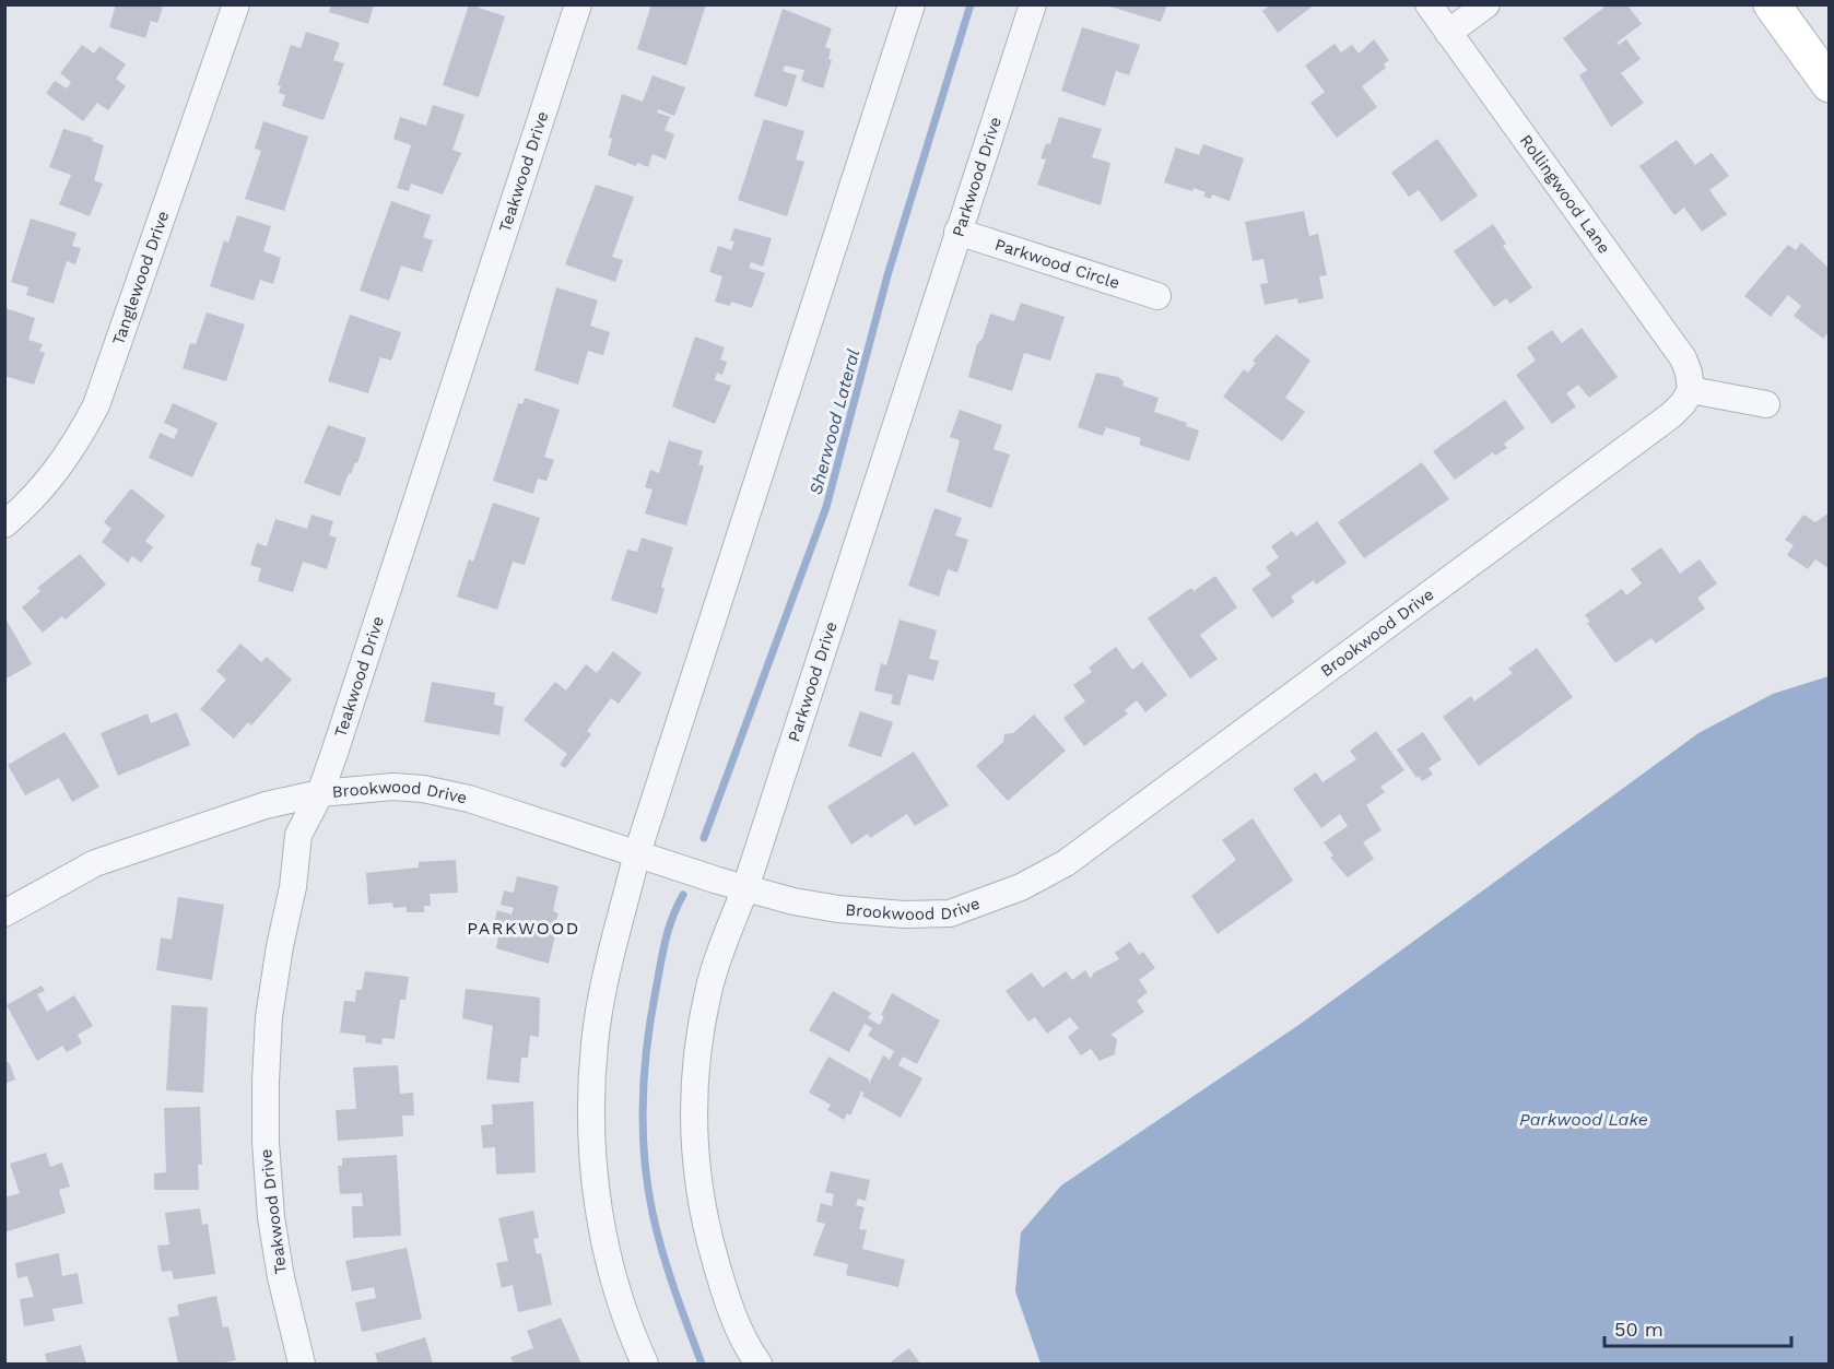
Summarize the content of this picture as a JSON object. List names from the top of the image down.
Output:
{
  "streets": {
    "street": [
      "Teakwood Drive",
      "Parkwood Drive",
      "Rollingwood Lane",
      "Parkwood Circle",
      "Tanglewood Drive",
      "Brookwood Drive"
    ]
  },
  "crossings": [
    ["Teakwood Drive", "Brookwood Drive"],
    ["Parkwood Drive", "Parkwood Circle"],
    ["Parkwood Drive", "Brookwood Drive"],
    ["Rollingwood Lane", "Brookwood Drive"]
  ],
  "districts": ["PARKWOOD"],
  "water": ["Sherwood Lateral", "Parkwood Lake"],
  "scale_bar": "50 m"
}
